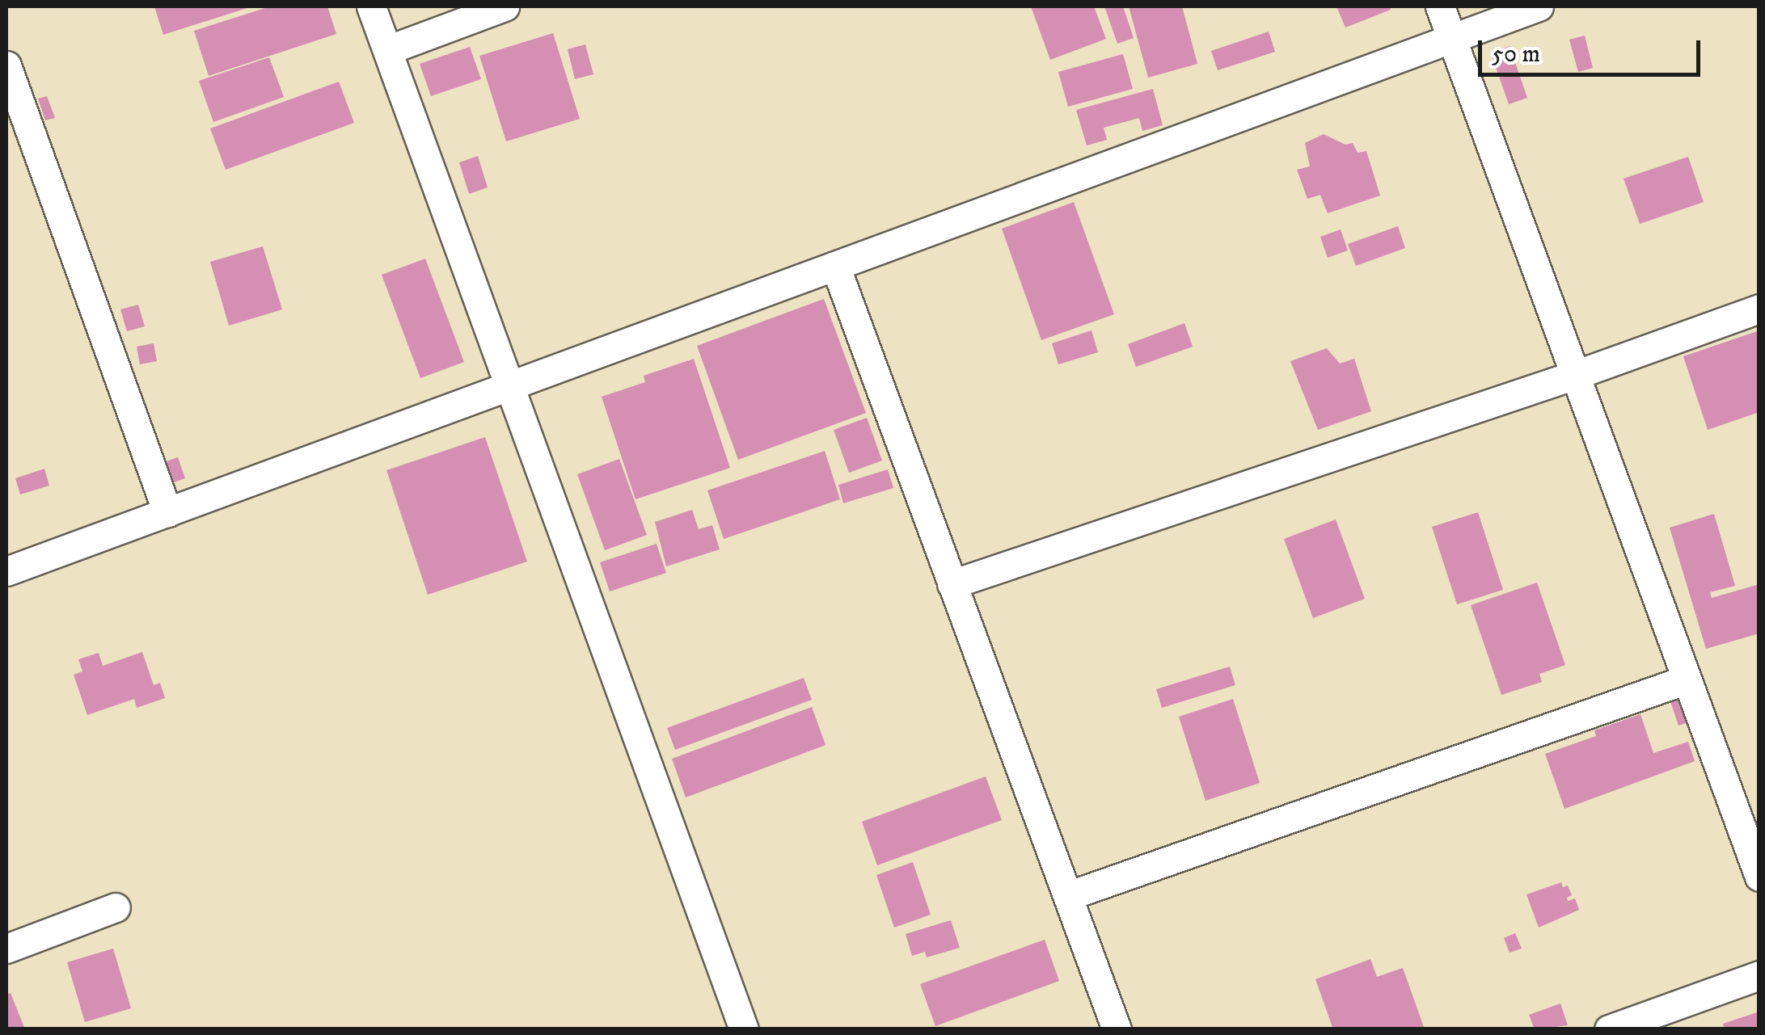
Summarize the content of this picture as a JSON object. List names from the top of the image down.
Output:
{
  "scale_bar": "50 m"
}
